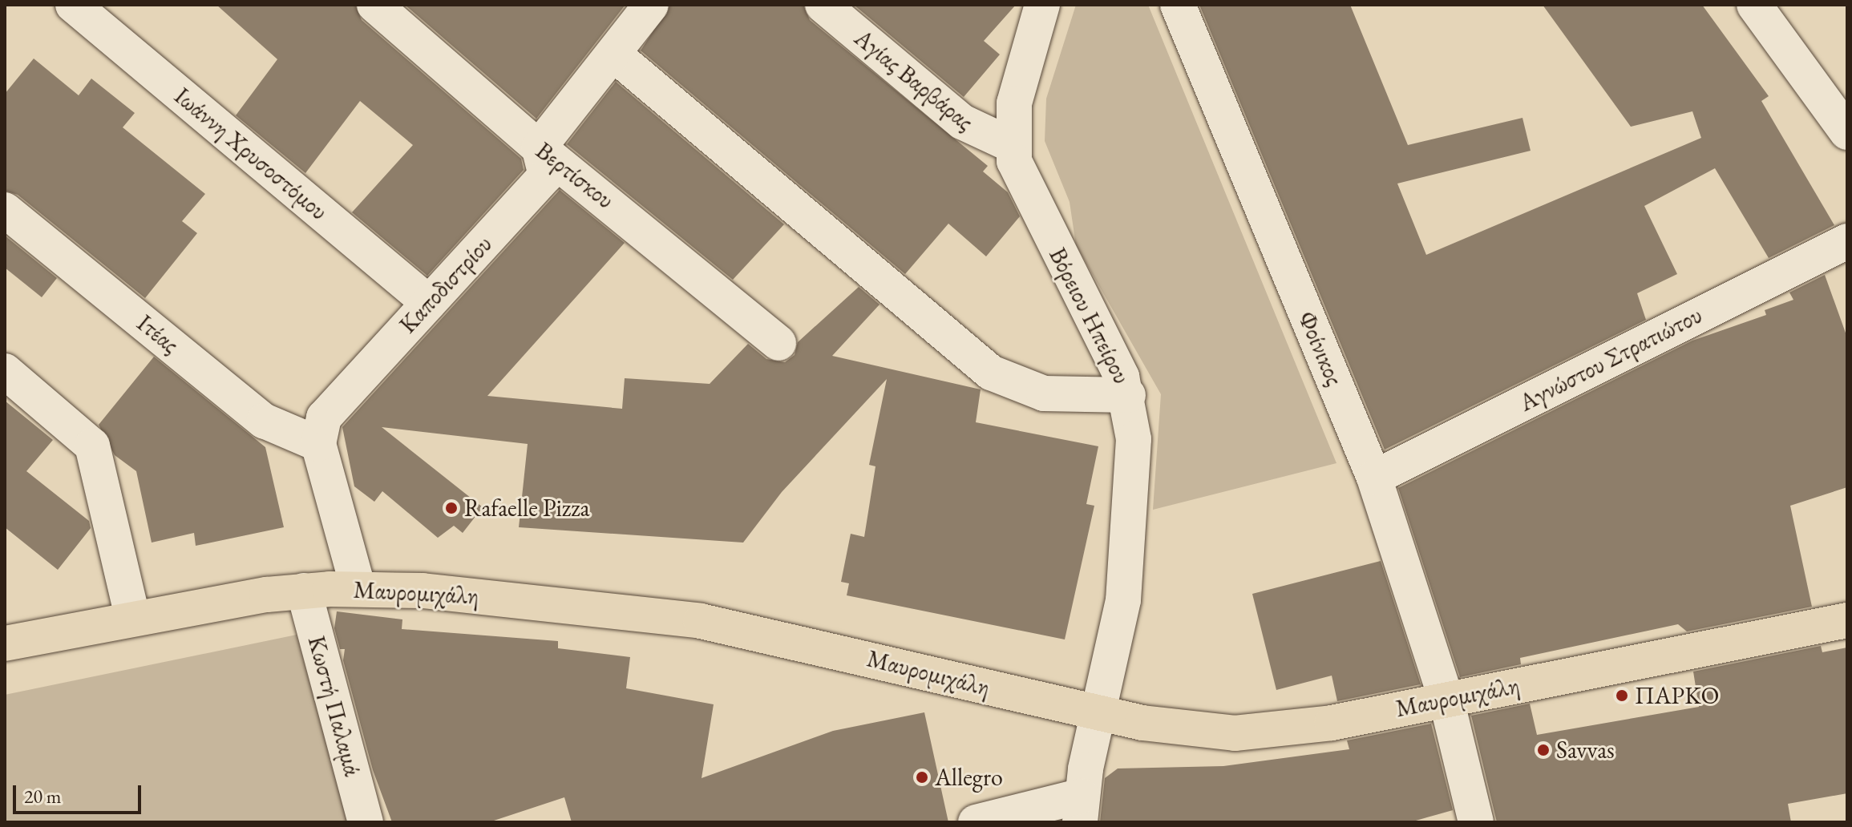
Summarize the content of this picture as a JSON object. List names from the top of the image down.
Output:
{
  "streets": {
    "main road": ["Μαυρομιχάλη"],
    "street": [
      "Αγίας Βαρβάρας",
      "Ιωάννη Χρυσοστόμου",
      "Βερτίσκου",
      "Καποδιστρίου",
      "Βόρειου Ηπείρου",
      "Ιτέας",
      "Φοίνικος",
      "Αγνώστου Στρατιώτου",
      "Κωστή Παλαμά"
    ]
  },
  "crossings": [
    ["Αγίας Βαρβάρας", "Βόρειου Ηπείρου"],
    ["Ιωάννη Χρυσοστόμου", "Καποδιστρίου"],
    ["Βερτίσκου", "Καποδιστρίου"],
    ["Καποδιστρίου", "Ιτέας"],
    ["Βόρειου Ηπείρου", "Μαυρομιχάλη"],
    ["Φοίνικος", "Αγνώστου Στρατιώτου"],
    ["Φοίνικος", "Μαυρομιχάλη"],
    ["Μαυρομιχάλη", "Κωστή Παλαμά"]
  ],
  "places": [
    "Rafaelle Pizza",
    "ΠΑΡΚΟ",
    "Savvas",
    "Allegro"
  ],
  "scale_bar": "20 m"
}
